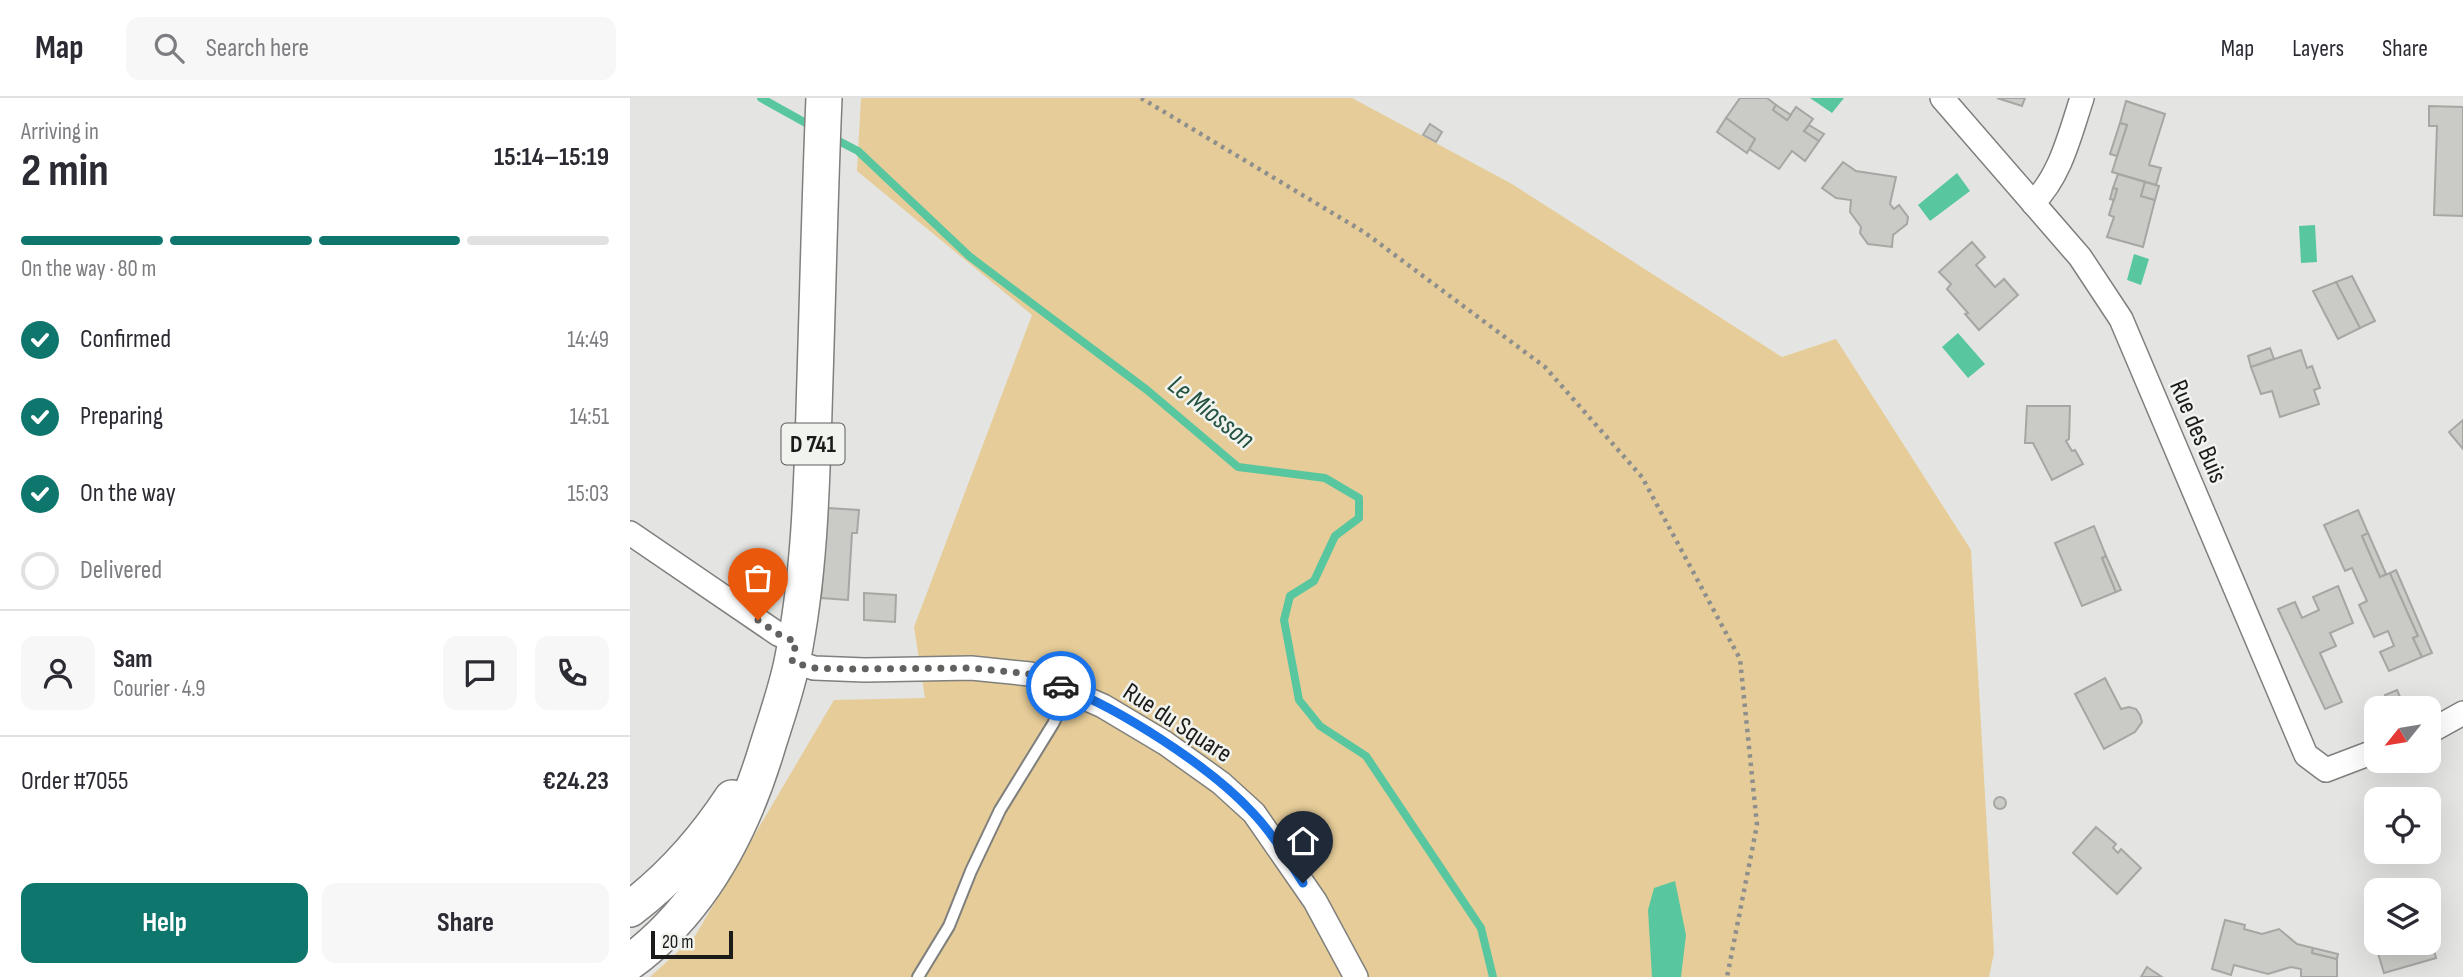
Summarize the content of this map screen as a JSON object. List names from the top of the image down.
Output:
{
  "streets": {
    "main road": ["D 741"],
    "street": ["Rue des Buis", "Rue du Square"]
  },
  "crossings": [
    ["D 741", "Rue du Square"]
  ],
  "water": ["Le Miosson"],
  "scale_bar": "20 m",
  "north": "bottom left",
  "page": {
    "header": "Map",
    "search": "Search here",
    "nav": ["Map", "Layers", "Share"],
    "heading": ["2 min", "Arriving in", "15:14–15:19"],
    "panel": [
      "Sam",
      "Courier · 4.9",
      "Order #7055",
      "€24.23"
    ],
    "bar": "On the way · 80 m",
    "list": [
      ["Confirmed", "14:49"],
      ["Preparing", "14:51"],
      ["On the way", "15:03"],
      "Delivered"
    ],
    "buttons": ["Help", "Share"],
    "scale": "20 m"
  }
}
